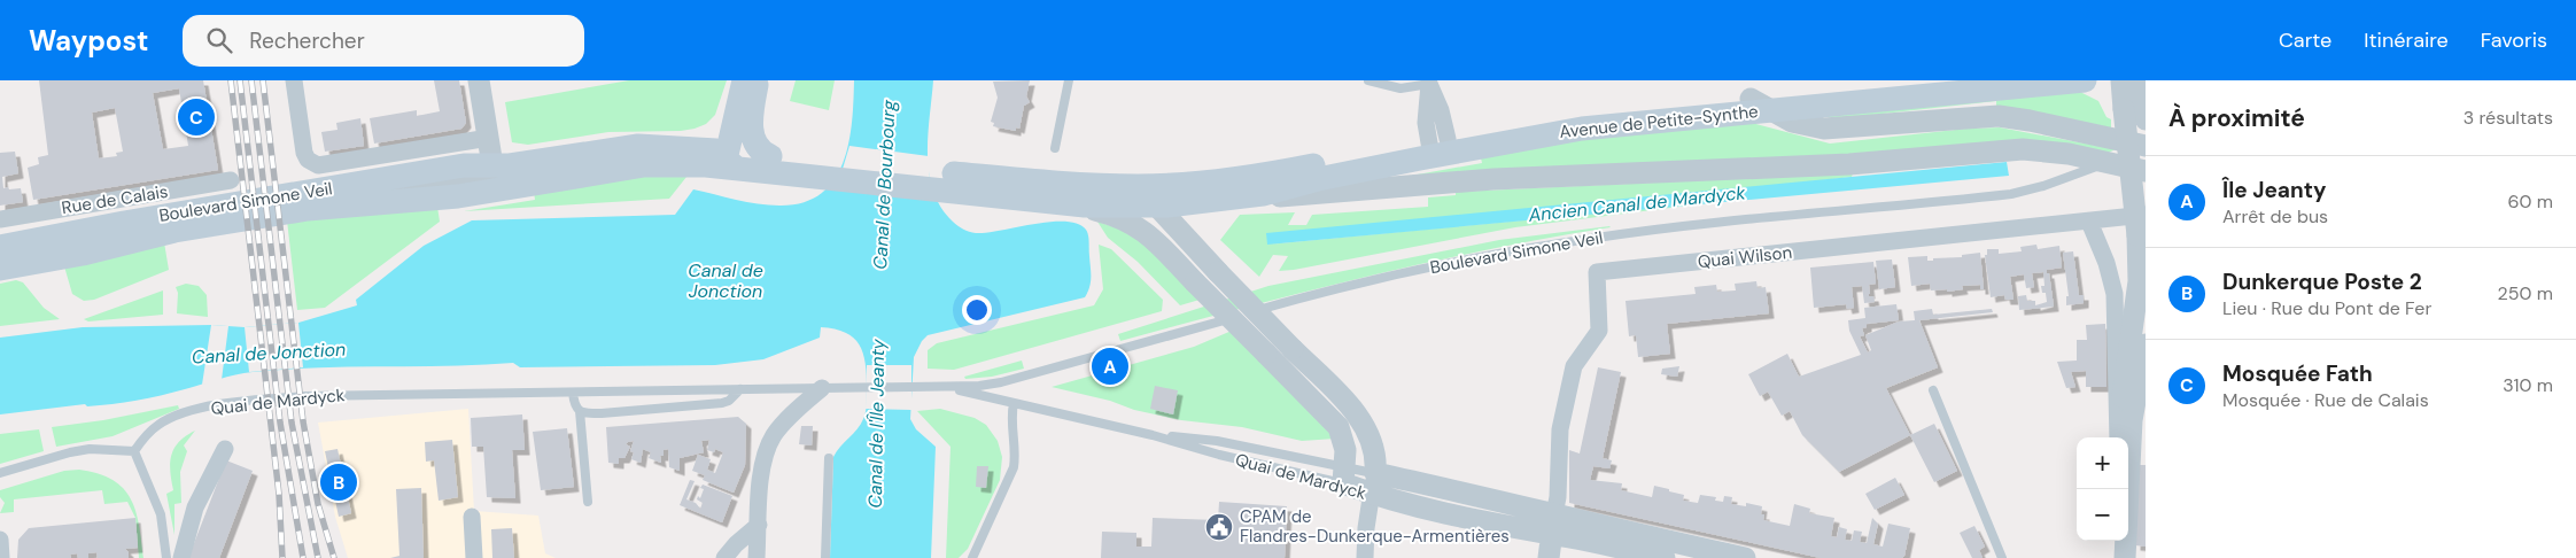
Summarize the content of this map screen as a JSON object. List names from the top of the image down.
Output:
{
  "streets": {
    "main road": ["Avenue de Petite-Synthe", "Boulevard Simone Veil"],
    "street": ["Rue de Calais", "Quai Wilson", "Quai de Mardyck"]
  },
  "crossings": [
    ["Avenue de Petite-Synthe", "Boulevard Simone Veil"],
    ["Boulevard Simone Veil", "Quai de Mardyck"],
    ["Quai Wilson", "Quai de Mardyck"]
  ],
  "water": [
    "Canal de Bourbourg",
    "Ancien Canal de Mardyck",
    "Canal de Jonction",
    "Canal de l'Île Jeanty"
  ],
  "places": {
    "public building": ["CPAM de Flandres-Dunkerque-Armentières"]
  },
  "page": {
    "header": "Waypost",
    "search": "Rechercher",
    "nav": ["Carte", "Itinéraire", "Favoris"],
    "heading": ["À proximité", "3 résultats"],
    "pins": ["C", "A", "B"],
    "list": [
      {
        "mark": "A",
        "name": "Île Jeanty",
        "note": "Arrêt de bus",
        "value": "60 m"
      },
      {
        "mark": "B",
        "name": "Dunkerque Poste 2",
        "note": "Lieu · Rue du Pont de Fer",
        "value": "250 m"
      },
      {
        "mark": "C",
        "name": "Mosquée Fath",
        "note": "Mosquée · Rue de Calais",
        "value": "310 m"
      }
    ],
    "map_buttons": ["+", "−"]
  }
}
